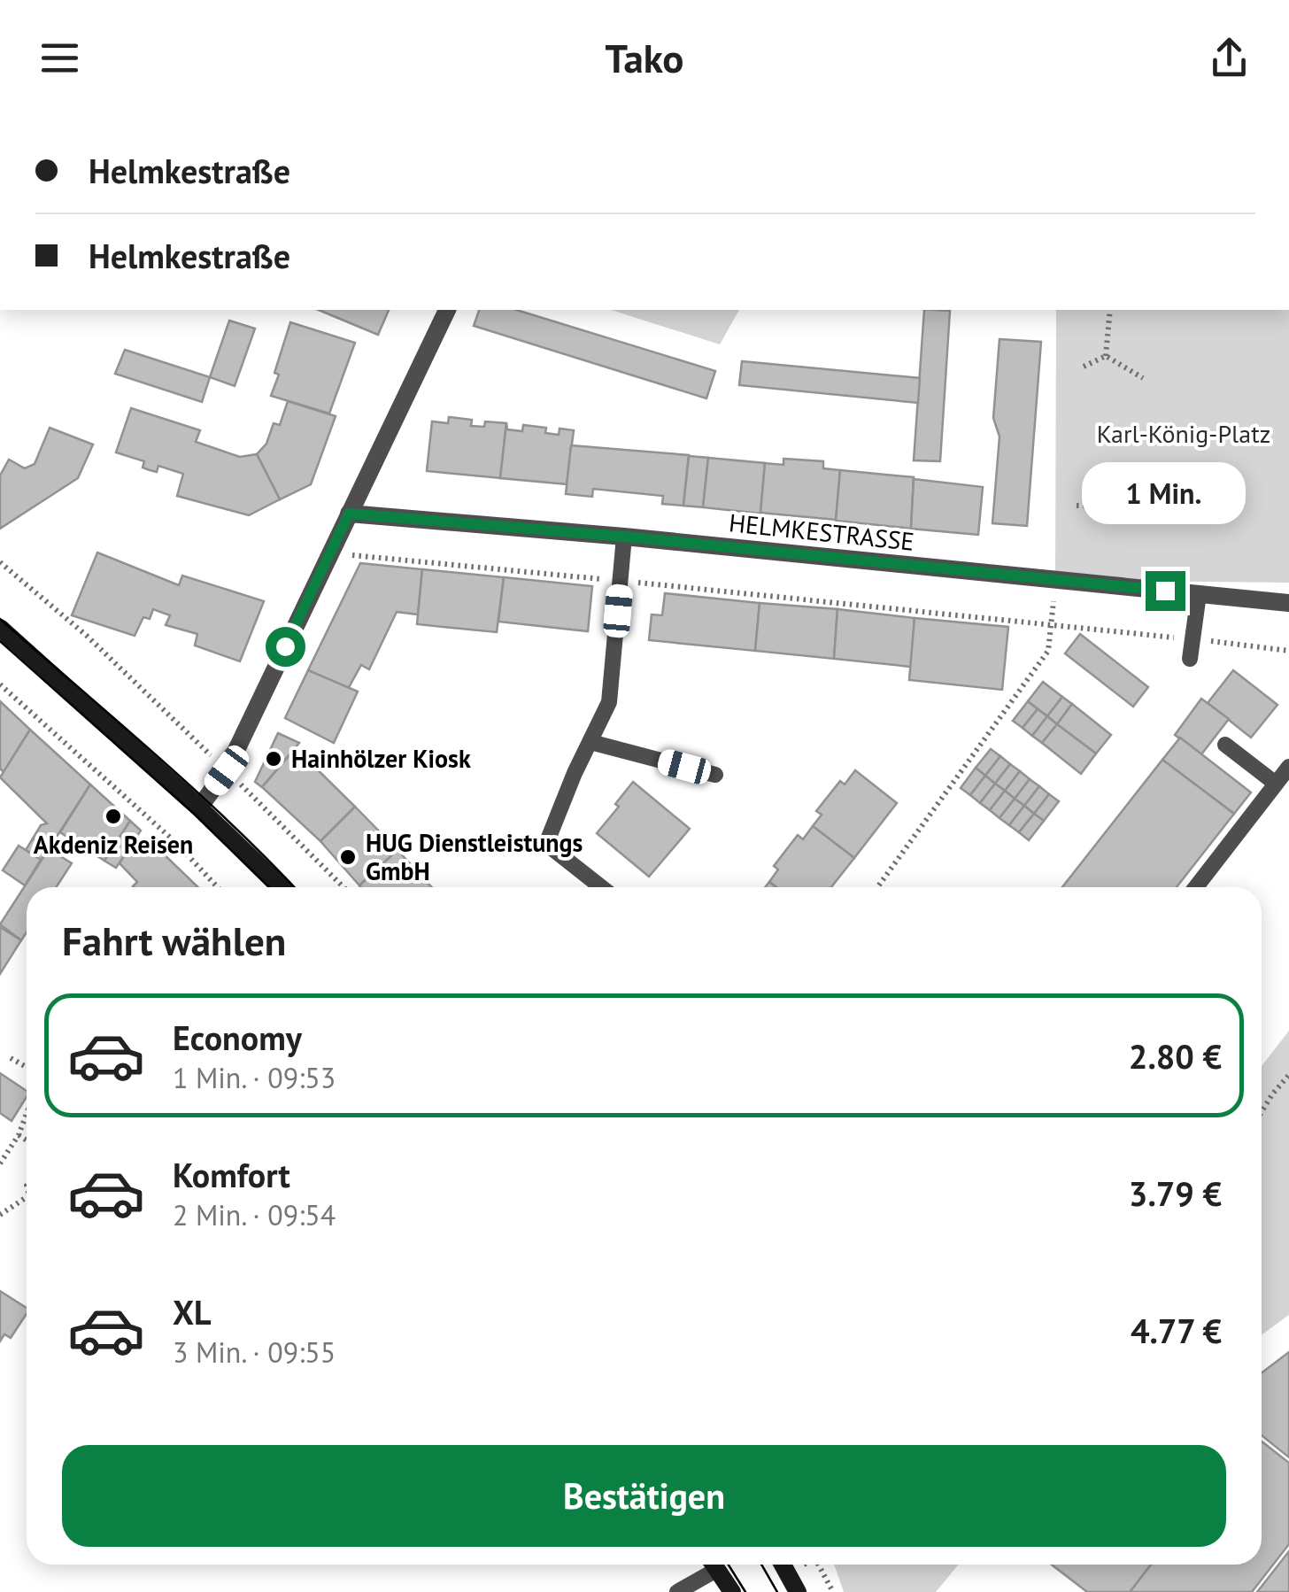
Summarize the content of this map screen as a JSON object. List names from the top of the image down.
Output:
{
  "streets": {
    "street": ["HELMKESTRASSE"]
  },
  "parks": ["Karl-König-Platz"],
  "places": ["Hainhölzer Kiosk", "Akdeniz Reisen", "HUG Dienstleistungs GmbH"],
  "page": {
    "header": "Tako",
    "banner": ["Helmkestraße", "Helmkestraße"],
    "bubble": "1 Min.",
    "heading": "Fahrt wählen",
    "list": [
      {
        "name": "Economy",
        "note": "1 Min. · 09:53",
        "value": "2.80 €"
      },
      {
        "name": "Komfort",
        "note": "2 Min. · 09:54",
        "value": "3.79 €"
      },
      {
        "name": "XL",
        "note": "3 Min. · 09:55",
        "value": "4.77 €"
      }
    ],
    "buttons": "Bestätigen"
  }
}
